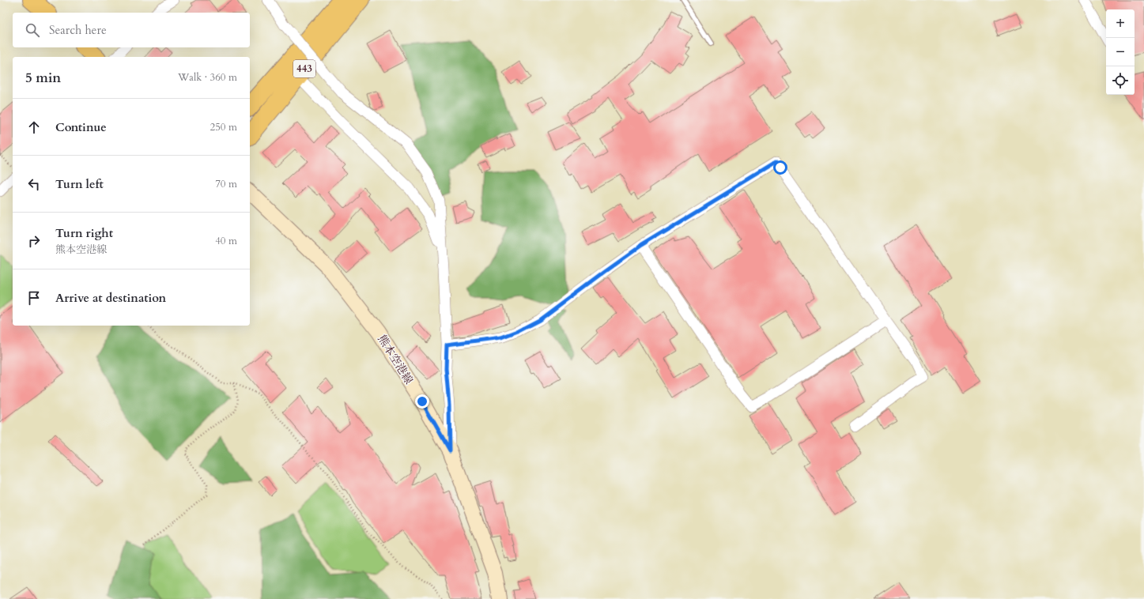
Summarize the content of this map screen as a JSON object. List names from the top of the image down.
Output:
{
  "streets": {
    "highway": ["443"],
    "main road": ["熊本空港線"]
  },
  "page": {
    "map_buttons": ["+", "−"],
    "search": "Search here",
    "heading": ["5 min", "Walk · 360 m"],
    "list": [
      ["Continue", "250 m"],
      ["Turn left", "70 m"],
      ["Turn right", "熊本空港線", "40 m"],
      "Arrive at destination"
    ]
  }
}
